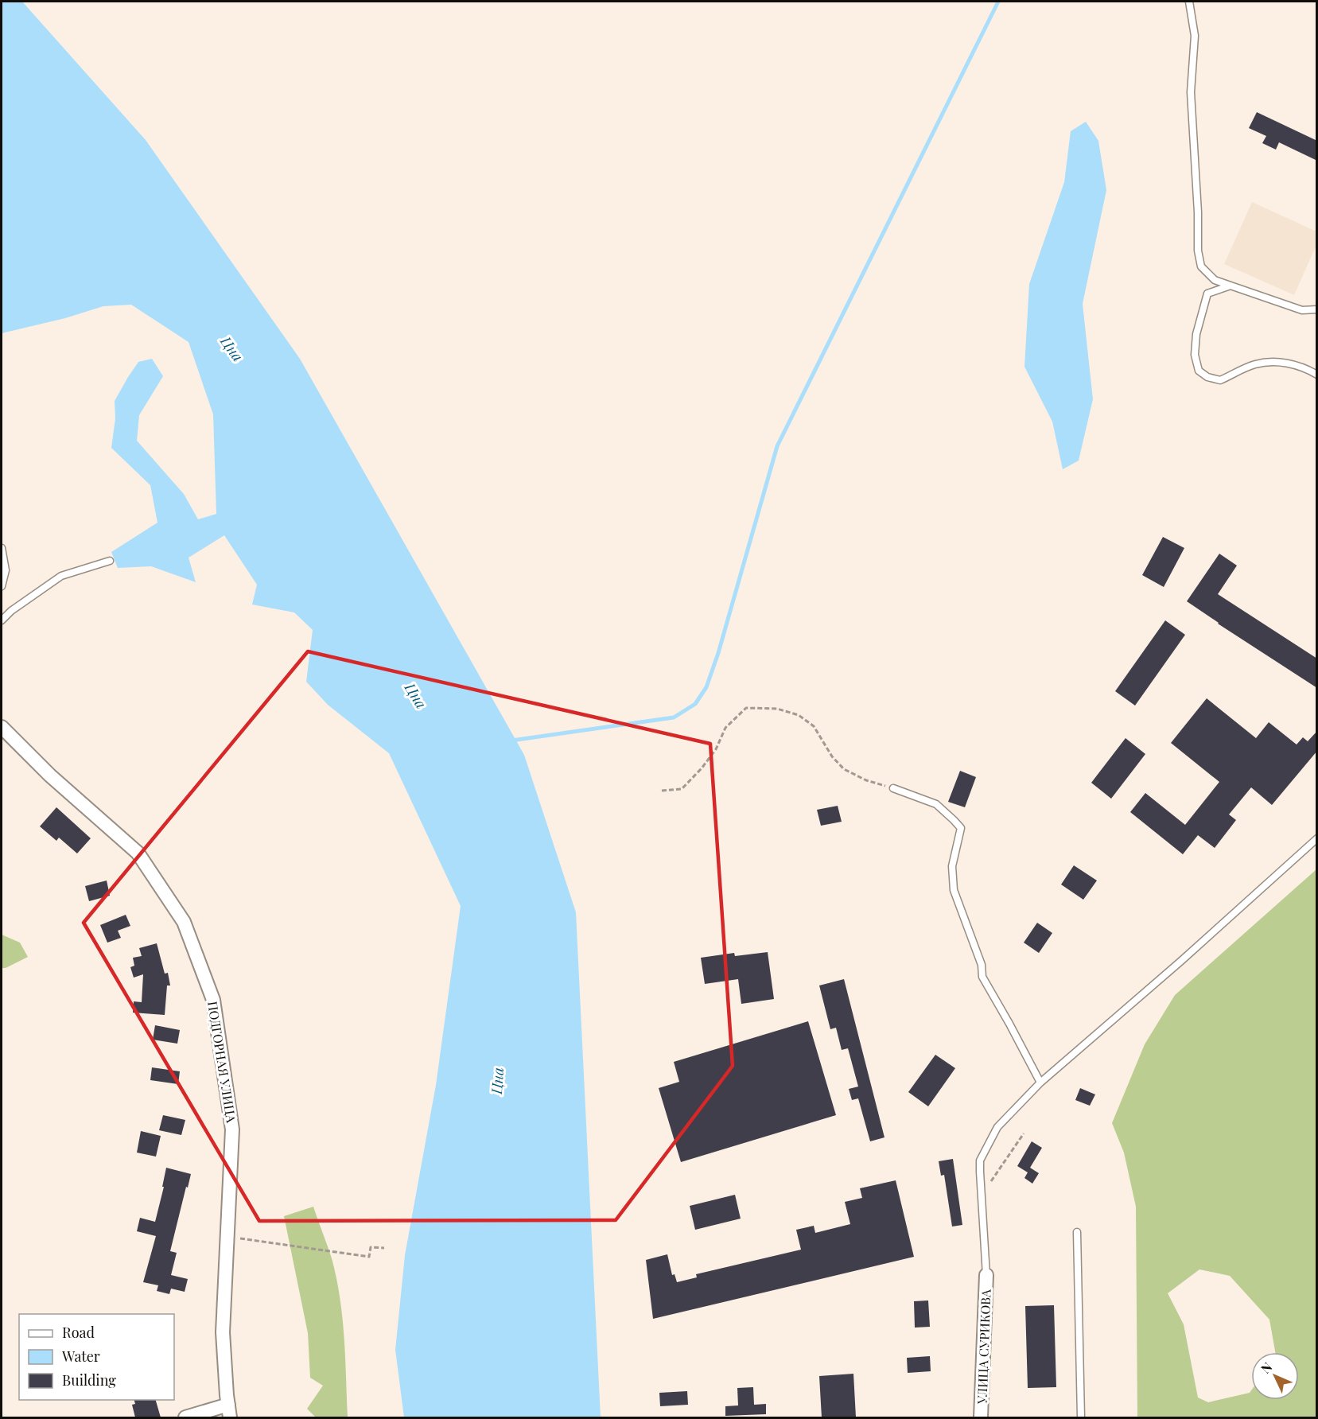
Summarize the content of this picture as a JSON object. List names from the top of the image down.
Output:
{
  "streets": {
    "street": ["ПОДГОРНАЯ УЛИЦА", "УЛИЦА СУРИКОВА"]
  },
  "water": ["Цна"],
  "legend": ["Road", "Water", "Building"],
  "north": "top left"
}
